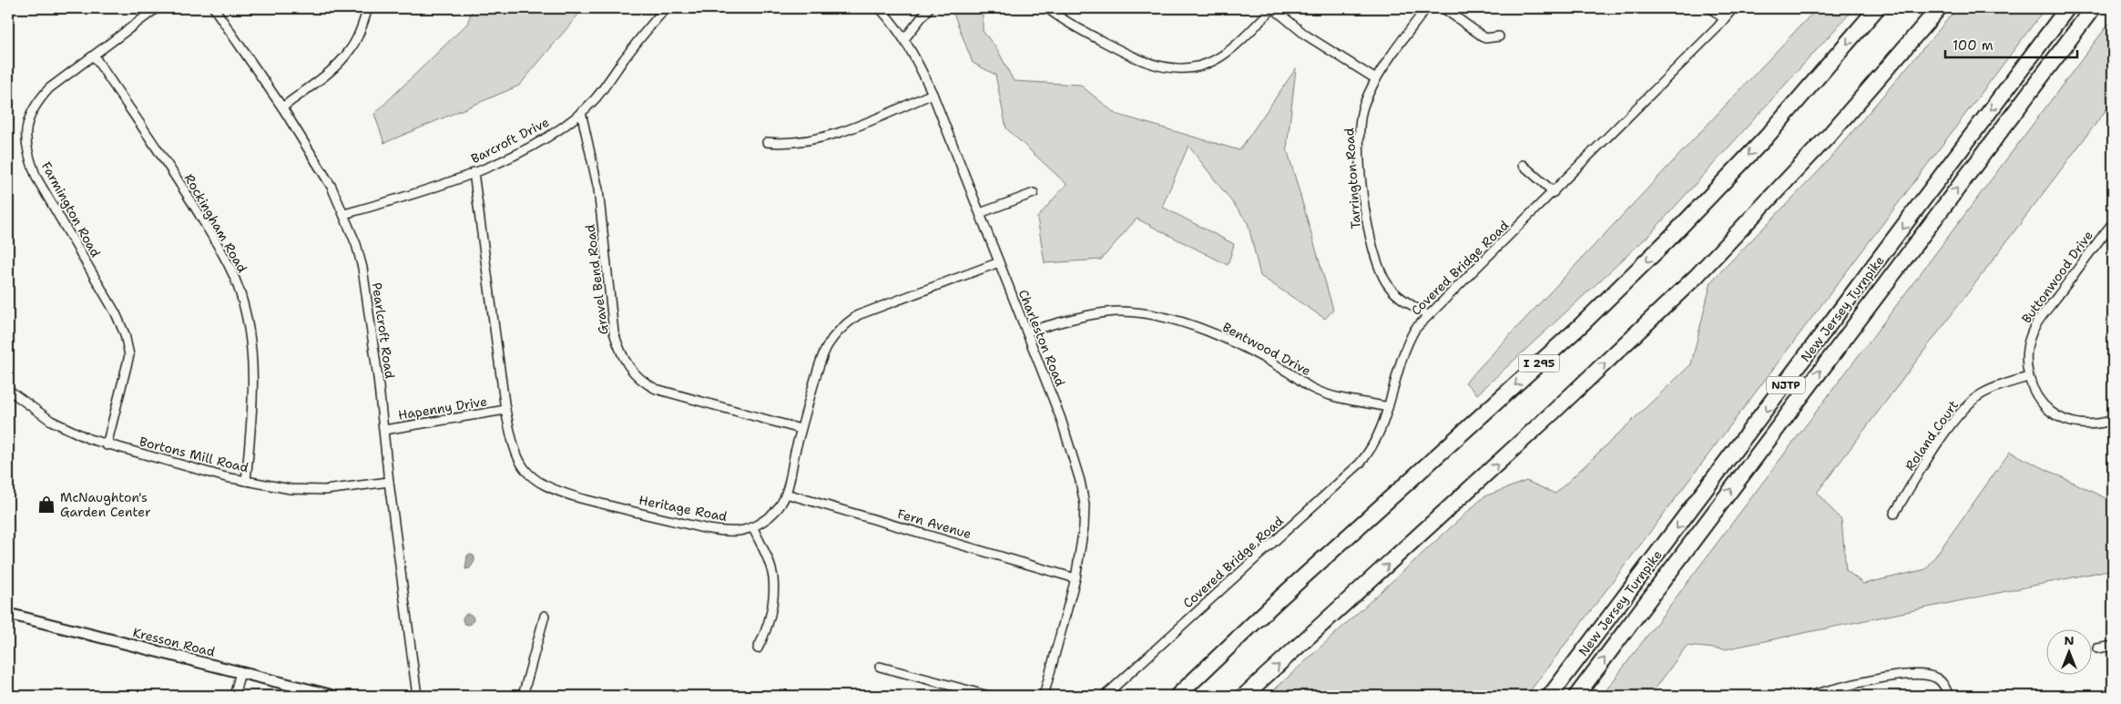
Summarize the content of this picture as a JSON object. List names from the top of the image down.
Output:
{
  "streets": {
    "highway": ["New Jersey Turnpike", "I 295", "NJTP"],
    "street": [
      "Barcroft Drive",
      "Tarrington Road",
      "Farmington Road",
      "Rockingham Road",
      "Covered Bridge Road",
      "Buttonwood Drive",
      "Gravel Bend Road",
      "Pearlcroft Road",
      "Charleston Road",
      "Bentwood Drive",
      "Hapenny Drive",
      "Roland Court",
      "Bortons Mill Road",
      "Heritage Road",
      "Fern Avenue",
      "Kresson Road"
    ]
  },
  "crossings": [
    ["Barcroft Drive", "Gravel Bend Road"],
    ["Barcroft Drive", "Pearlcroft Road"],
    ["Barcroft Drive", "Heritage Road"],
    ["Tarrington Road", "Covered Bridge Road"],
    ["Farmington Road", "Rockingham Road"],
    ["Farmington Road", "Bortons Mill Road"],
    ["Rockingham Road", "Bortons Mill Road"],
    ["Covered Bridge Road", "Bentwood Drive"],
    ["Buttonwood Drive", "Roland Court"],
    ["Pearlcroft Road", "Hapenny Drive"],
    ["Pearlcroft Road", "Bortons Mill Road"],
    ["Charleston Road", "Bentwood Drive"],
    ["Charleston Road", "Fern Avenue"],
    ["Hapenny Drive", "Heritage Road"]
  ],
  "places": {
    "shop": ["McNaughton's Garden Center"]
  },
  "scale_bar": "100 m",
  "north": "top"
}
